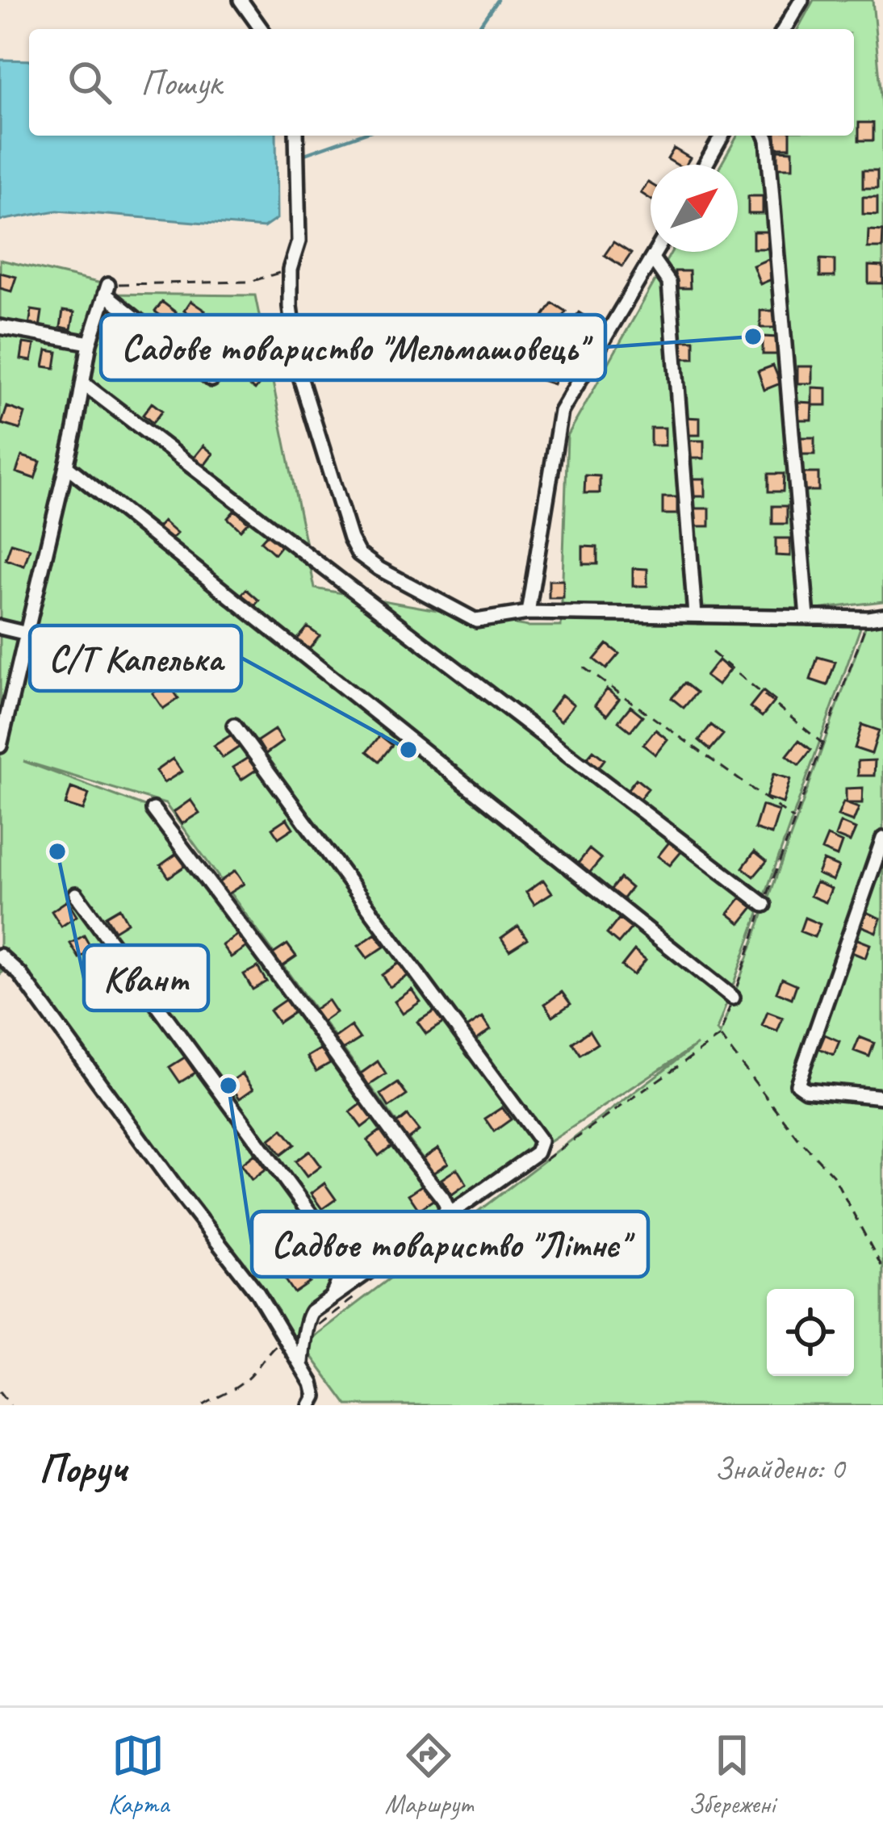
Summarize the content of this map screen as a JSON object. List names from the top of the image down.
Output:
{
  "places": [
    "Садове товариство \"Мельмашовець\"",
    "С/Т Капелька",
    "Квант",
    "Садвое товариство \"Літнє\""
  ],
  "north": "top right",
  "page": {
    "search": "Пошук",
    "heading": ["Поруч", "Знайдено: 0"],
    "nav": ["Карта", "Маршрут", "Збережені"]
  }
}
